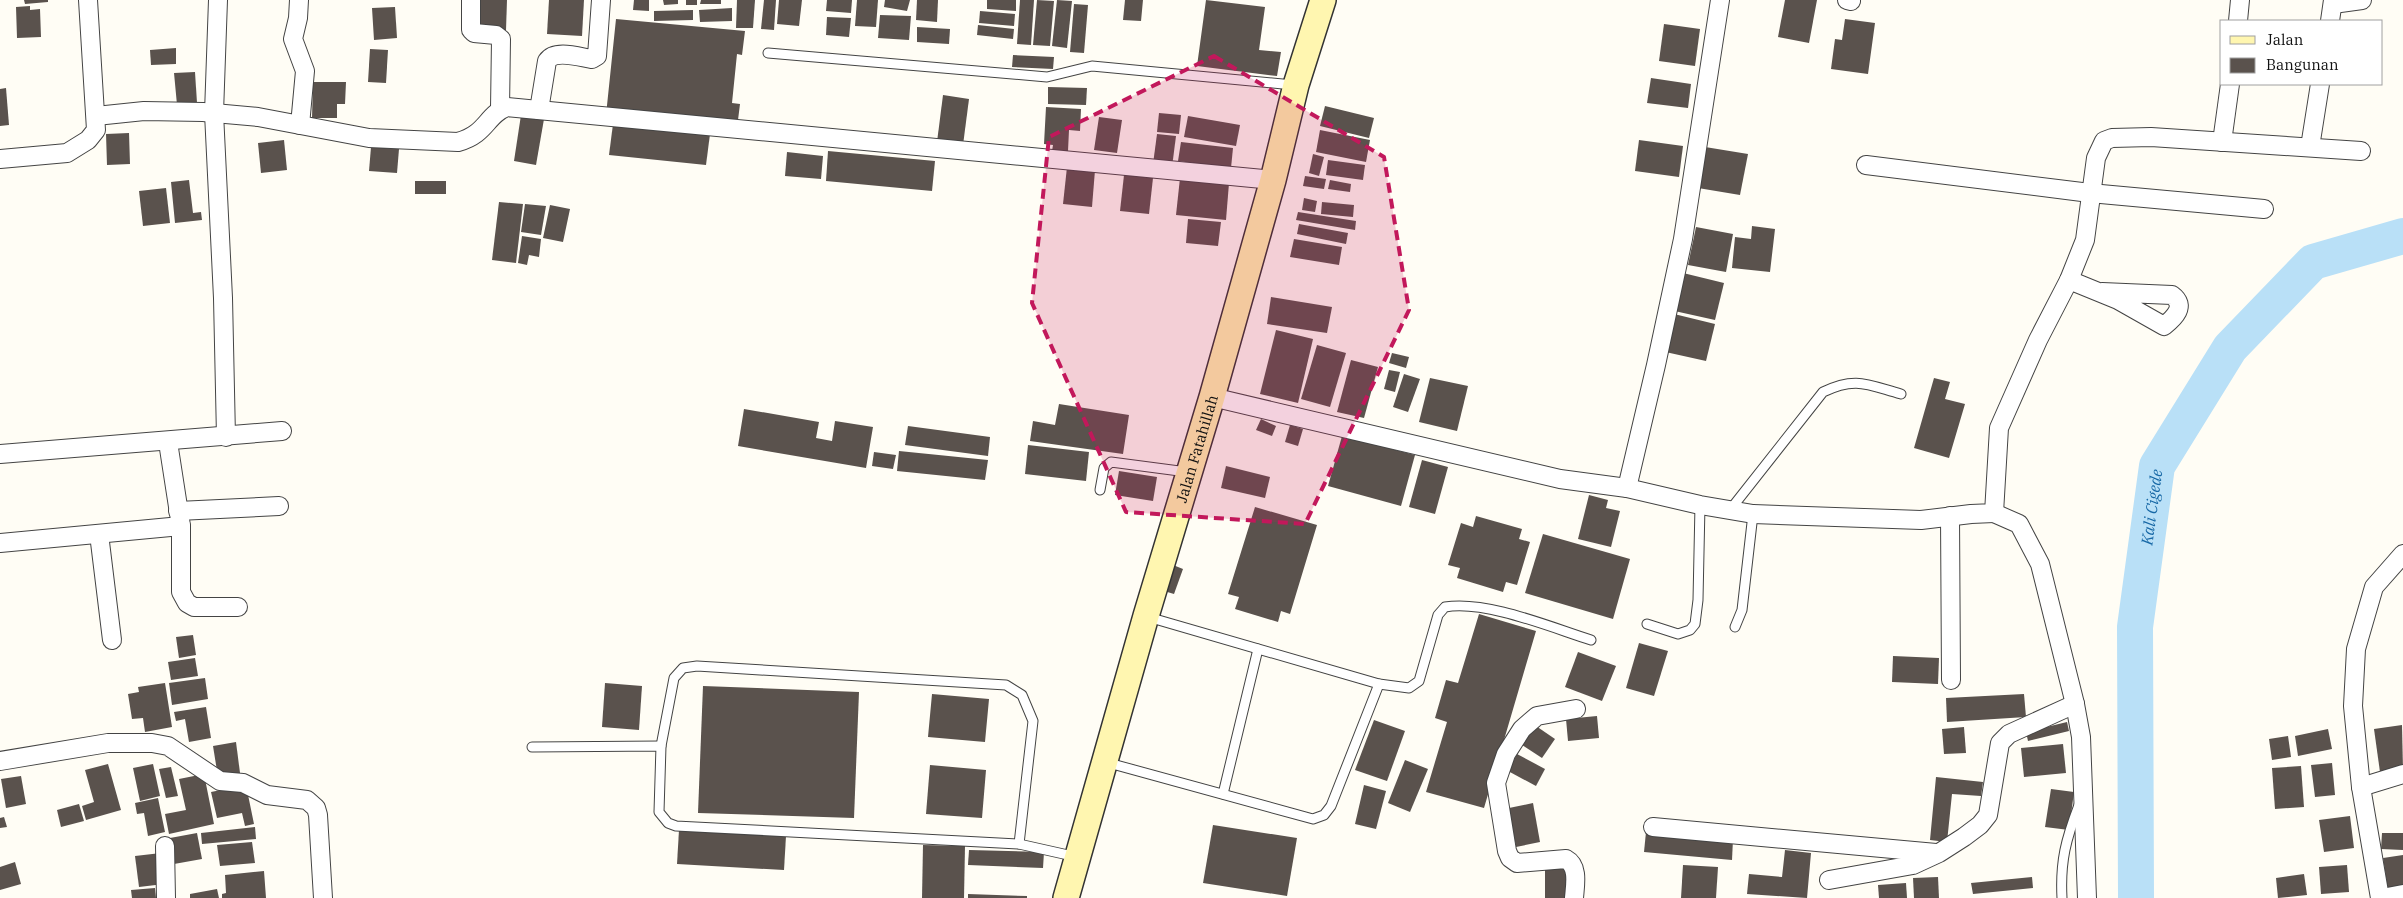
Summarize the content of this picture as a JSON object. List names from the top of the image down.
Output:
{
  "streets": {
    "street": ["Jalan Fatahillah"]
  },
  "water": ["Kali Cigede"],
  "legend": ["Jalan", "Bangunan"]
}
